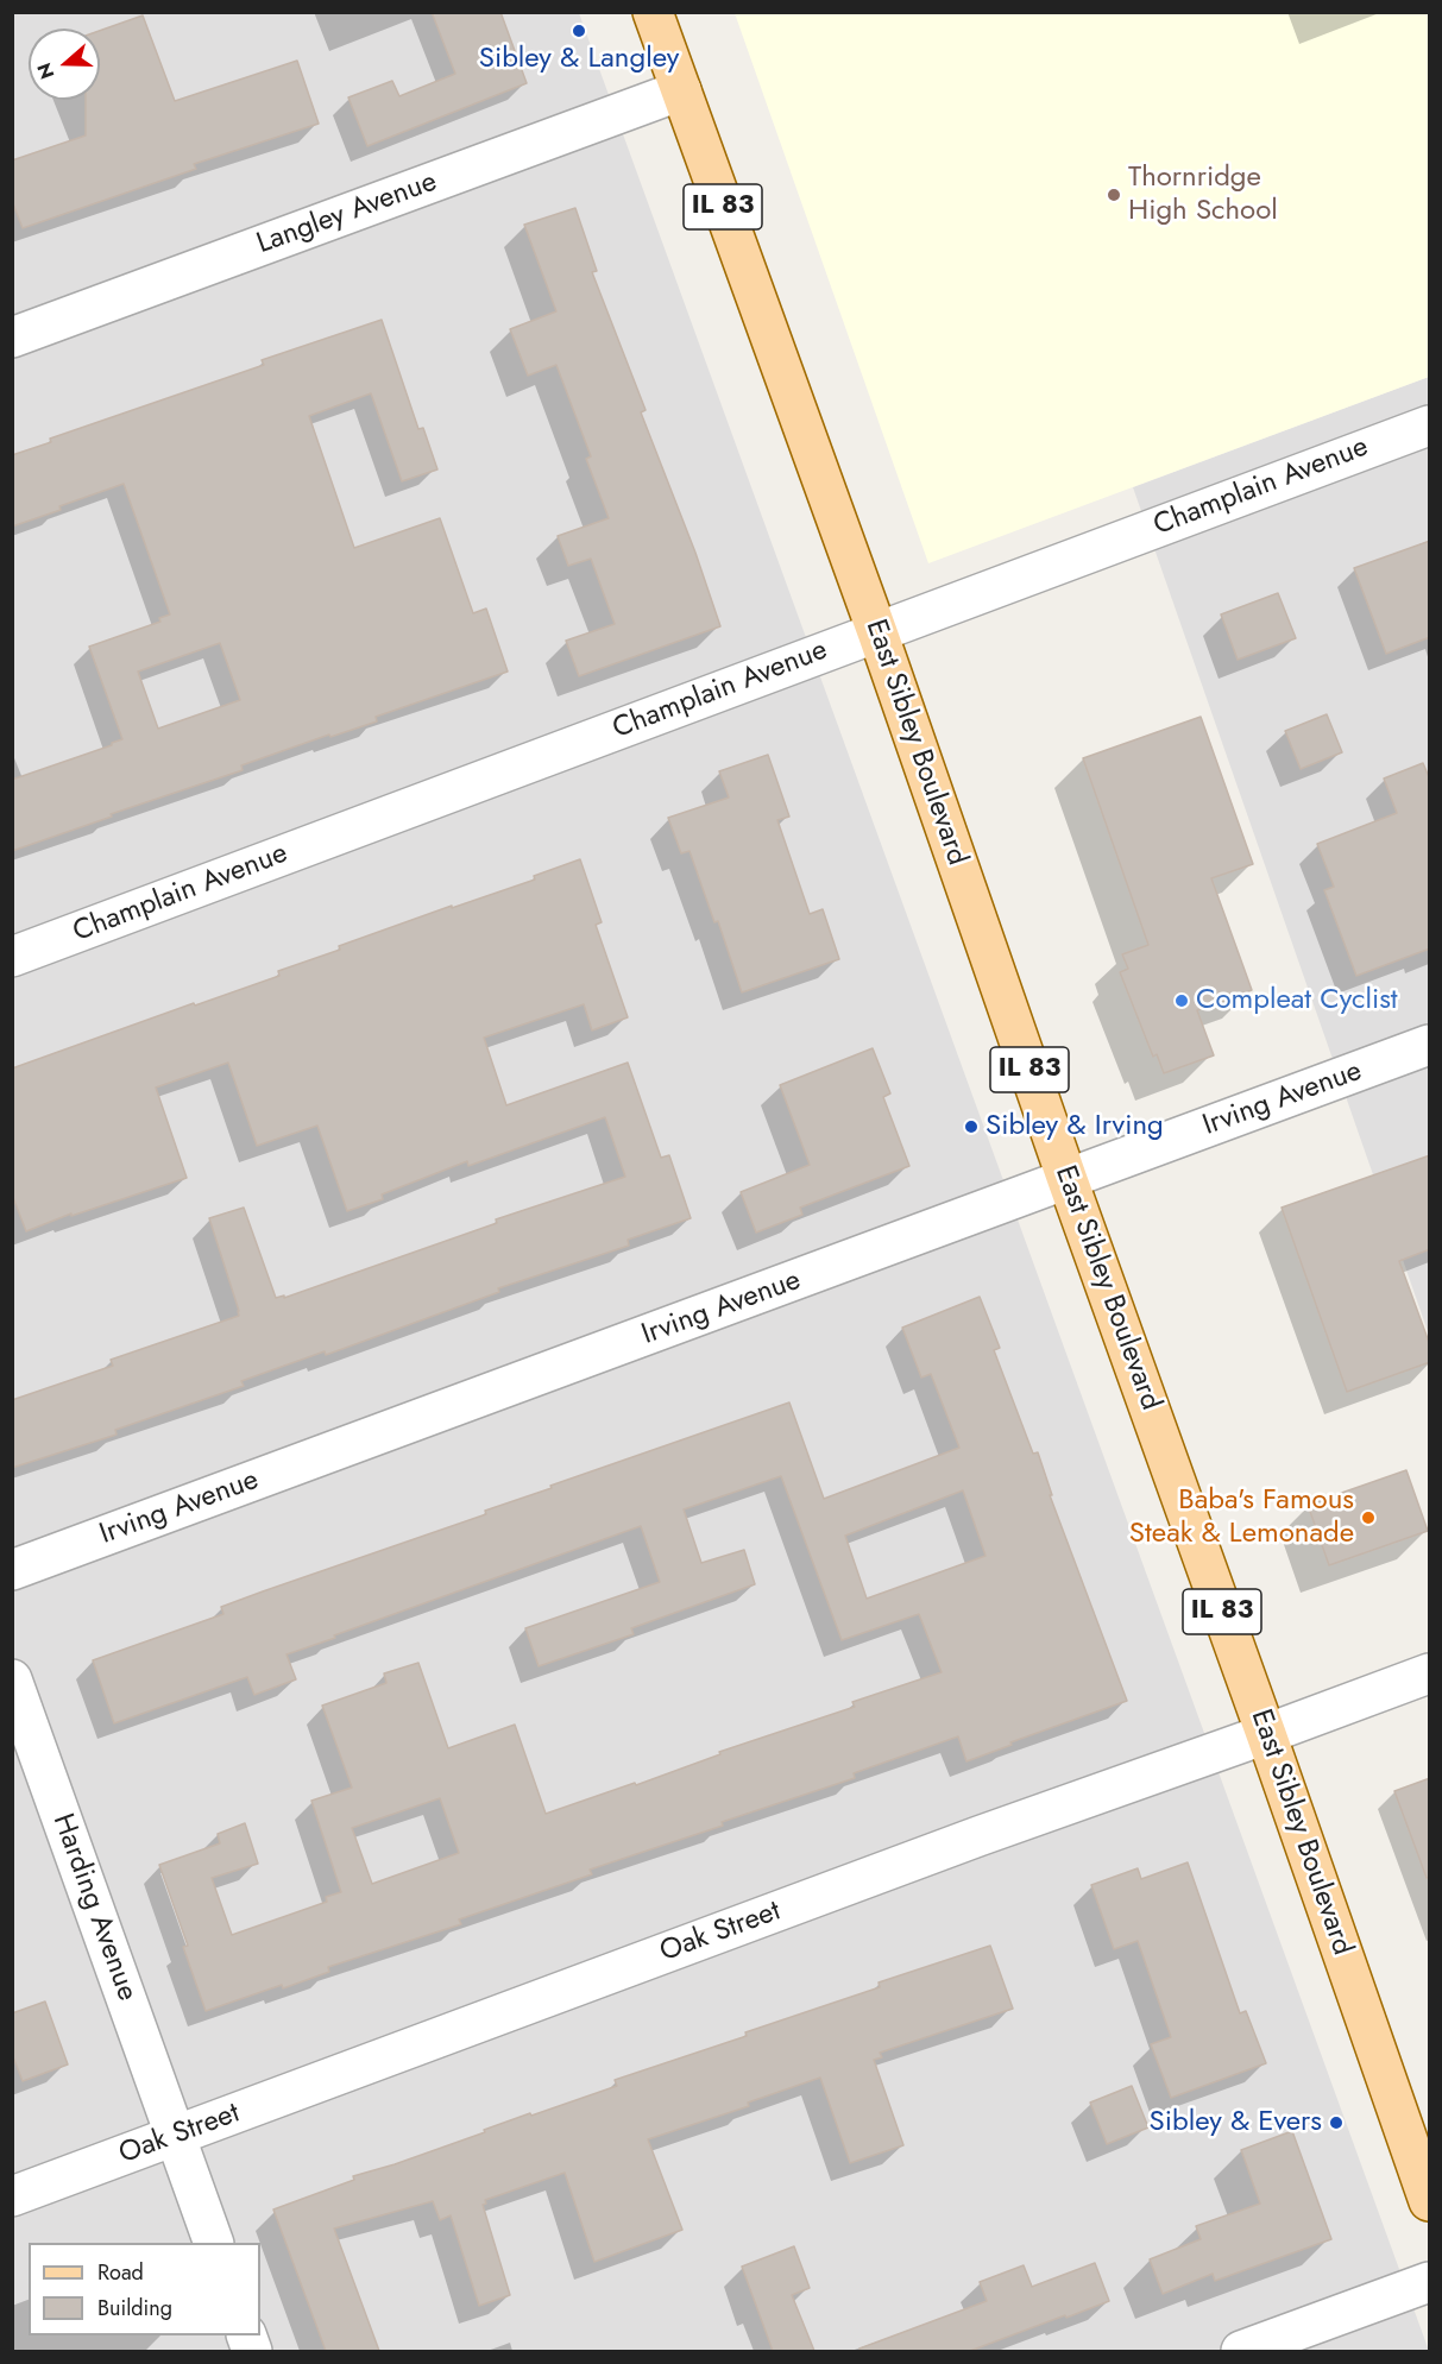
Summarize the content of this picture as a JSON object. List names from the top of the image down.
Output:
{
  "streets": {
    "main road": ["IL 83", "East Sibley Boulevard"],
    "street": [
      "Langley Avenue",
      "Champlain Avenue",
      "Irving Avenue",
      "Harding Avenue",
      "Oak Street"
    ]
  },
  "crossings": [
    ["Langley Avenue", "East Sibley Boulevard"],
    ["Champlain Avenue", "East Sibley Boulevard"],
    ["East Sibley Boulevard", "Irving Avenue"],
    ["East Sibley Boulevard", "Oak Street"],
    ["Harding Avenue", "Oak Street"]
  ],
  "places": [
    "Sibley & Langley",
    "Thornridge High School",
    "Compleat Cyclist",
    "Sibley & Irving",
    "Baba's Famous Steak & Lemonade",
    "Sibley & Evers"
  ],
  "legend": ["Road", "Building"],
  "north": "left"
}
